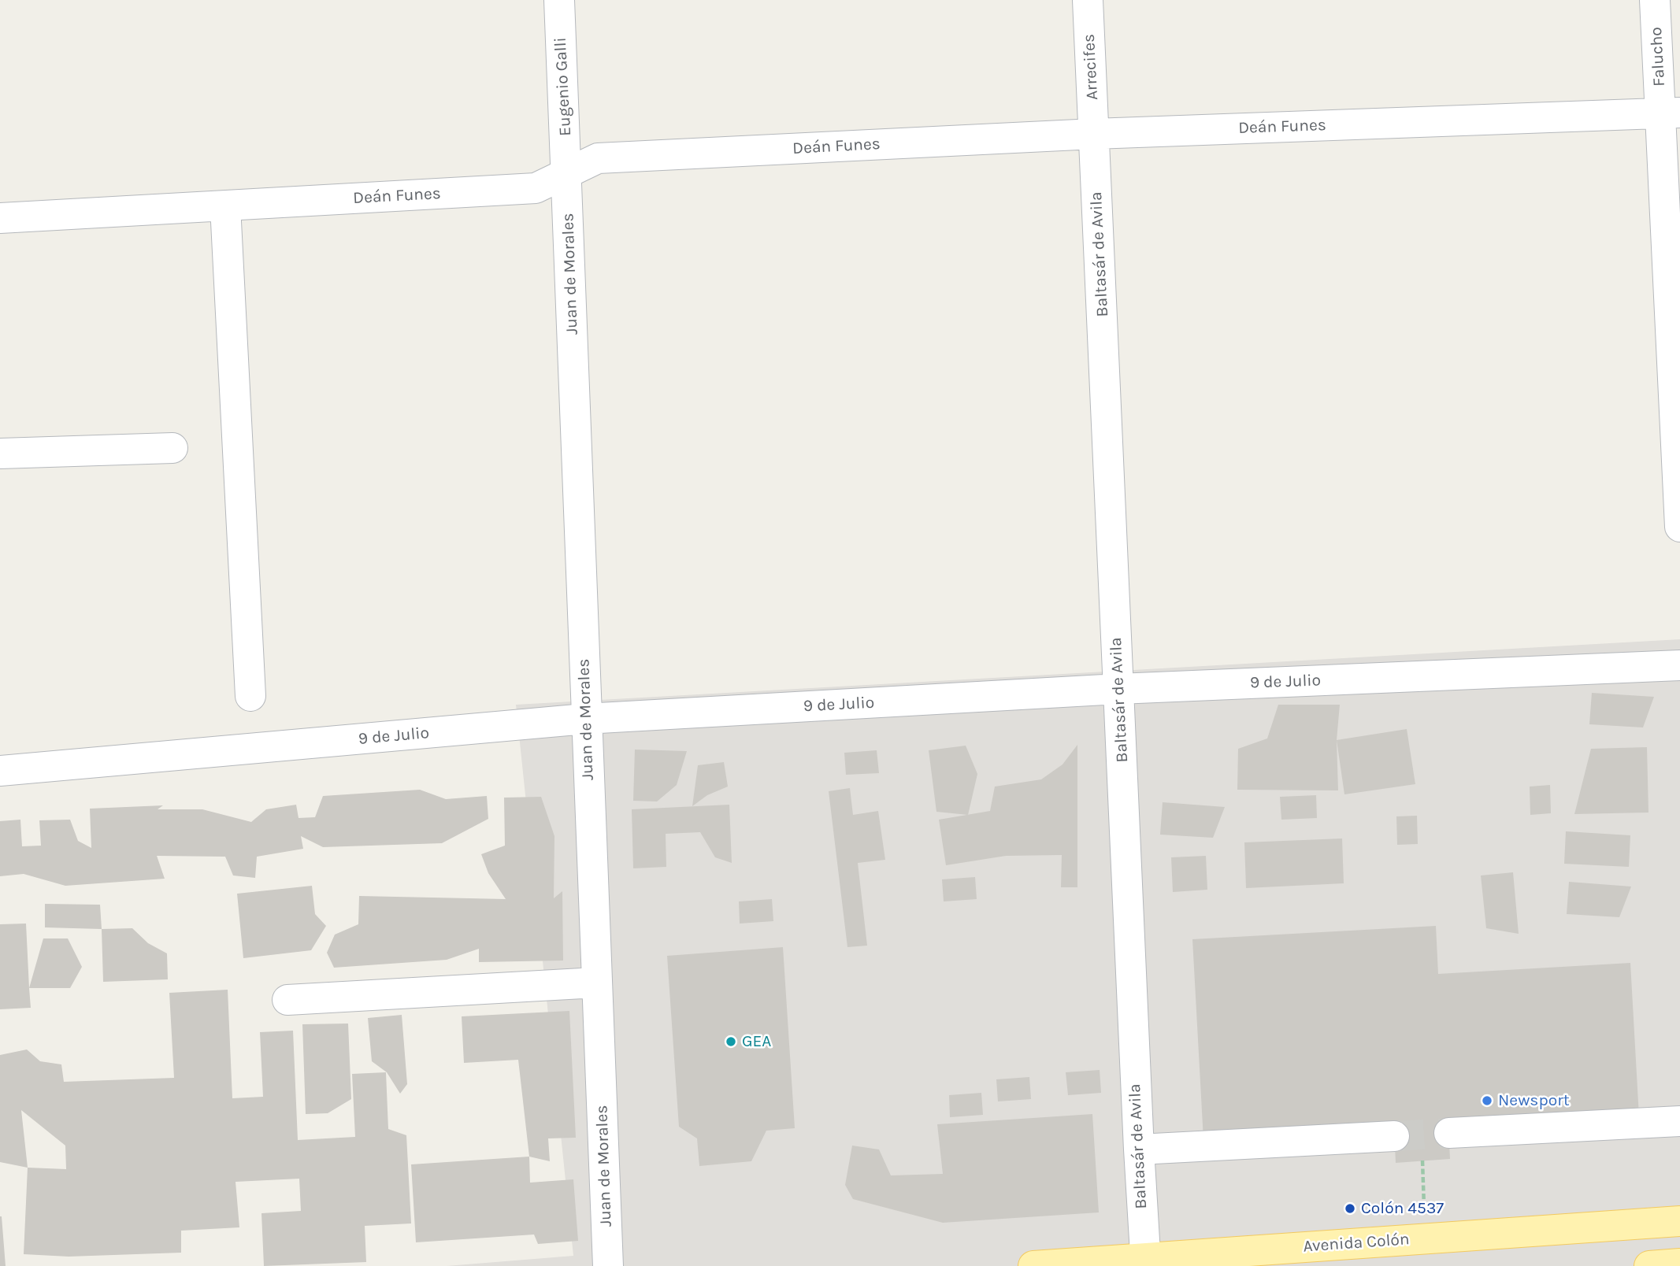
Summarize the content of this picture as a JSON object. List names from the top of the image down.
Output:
{
  "streets": {
    "main road": ["Avenida Colón"],
    "street": [
      "Falucho",
      "Arrecifes",
      "Eugenio Galli",
      "Deán Funes",
      "Baltasár de Avila",
      "Juan de Morales",
      "9 de Julio"
    ]
  },
  "crossings": [
    ["Falucho", "Deán Funes"],
    ["Arrecifes", "Deán Funes"],
    ["Arrecifes", "Baltasár de Avila"],
    ["Eugenio Galli", "Deán Funes"],
    ["Eugenio Galli", "Juan de Morales"],
    ["Deán Funes", "Baltasár de Avila"],
    ["Deán Funes", "Juan de Morales"],
    ["Baltasár de Avila", "9 de Julio"],
    ["Baltasár de Avila", "Avenida Colón"],
    ["Juan de Morales", "9 de Julio"]
  ],
  "places": ["GEA", "Newsport", "Colón 4537"]
}
